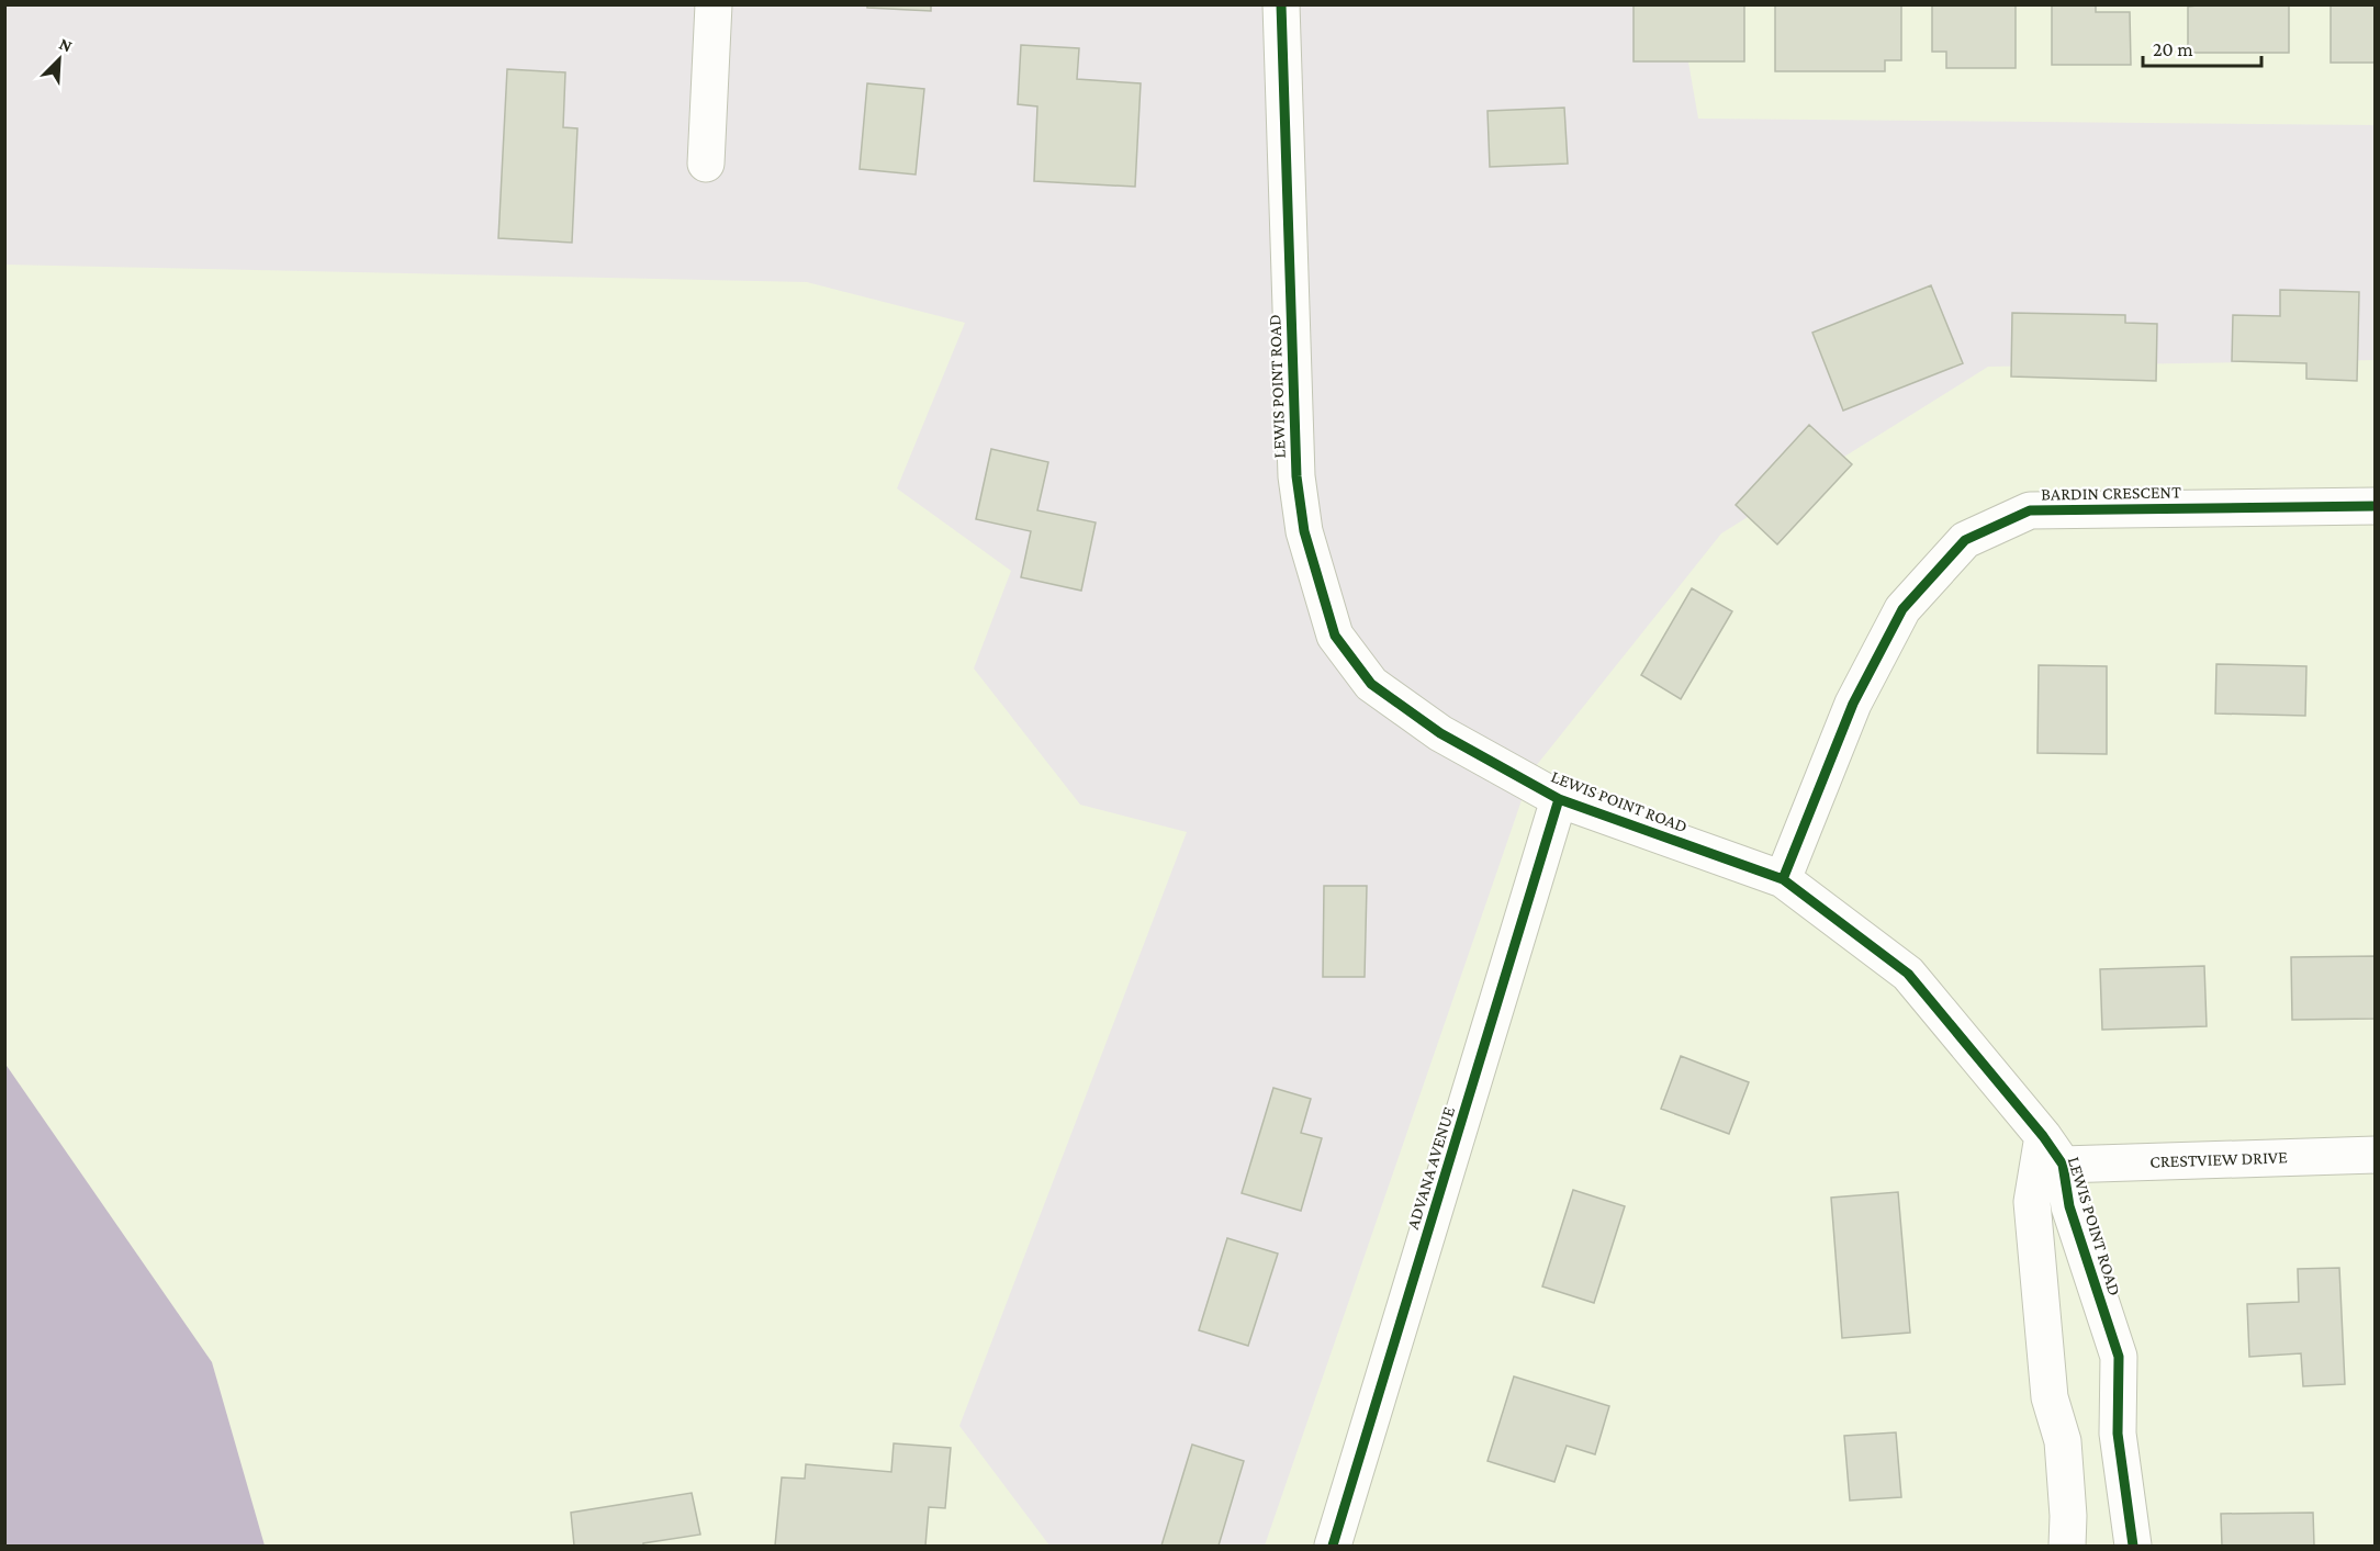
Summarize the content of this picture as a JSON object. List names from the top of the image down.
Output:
{
  "streets": {
    "street": [
      "LEWIS POINT ROAD",
      "BARDIN CRESCENT",
      "CRESTVIEW DRIVE",
      "ADVANA AVENUE"
    ]
  },
  "crossings": [
    ["LEWIS POINT ROAD", "BARDIN CRESCENT"],
    ["LEWIS POINT ROAD", "CRESTVIEW DRIVE"],
    ["LEWIS POINT ROAD", "ADVANA AVENUE"]
  ],
  "scale_bar": "20 m",
  "north": "top right"
}
